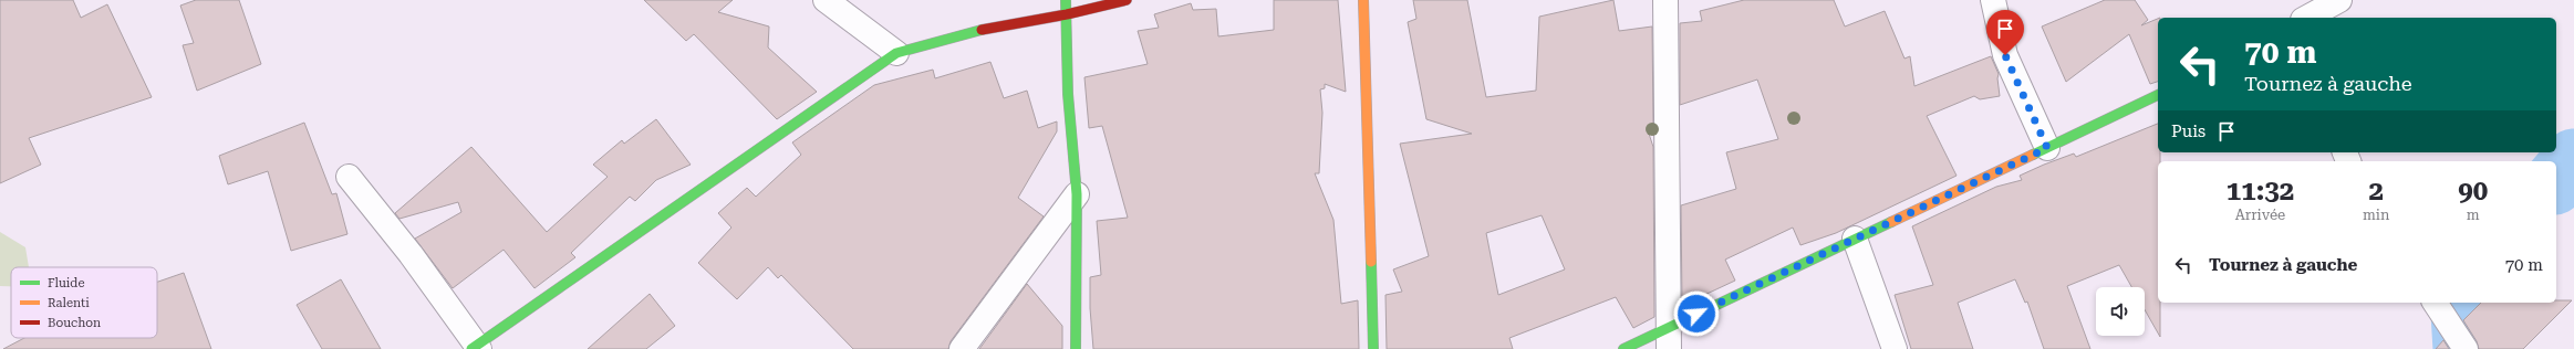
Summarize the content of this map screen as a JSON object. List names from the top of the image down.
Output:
{
  "legend": ["Fluide", "Ralenti", "Bouchon"],
  "page": {
    "turn": ["70 m", "Tournez à gauche"],
    "then": "Puis",
    "eta": [
      "11:32",
      "Arrivée",
      "2",
      "min",
      "90",
      "m"
    ],
    "list": [
      {
        "name": "Tournez à gauche",
        "value": "70 m"
      }
    ]
  }
}
